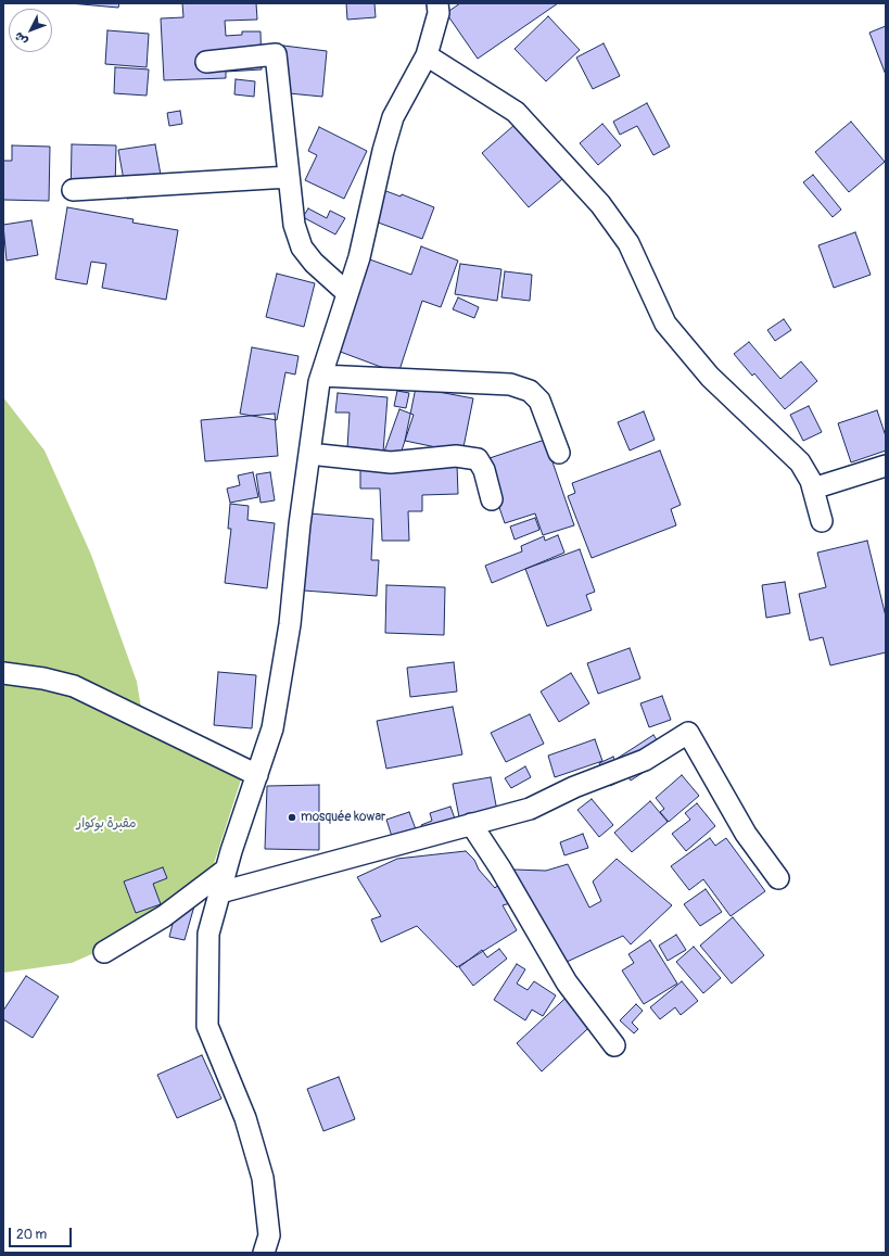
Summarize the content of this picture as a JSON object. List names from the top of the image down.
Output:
{
  "parks": ["مقبرة بوكوار"],
  "places": ["mosquée kowar"],
  "scale_bar": "20 m",
  "north": "bottom left"
}
